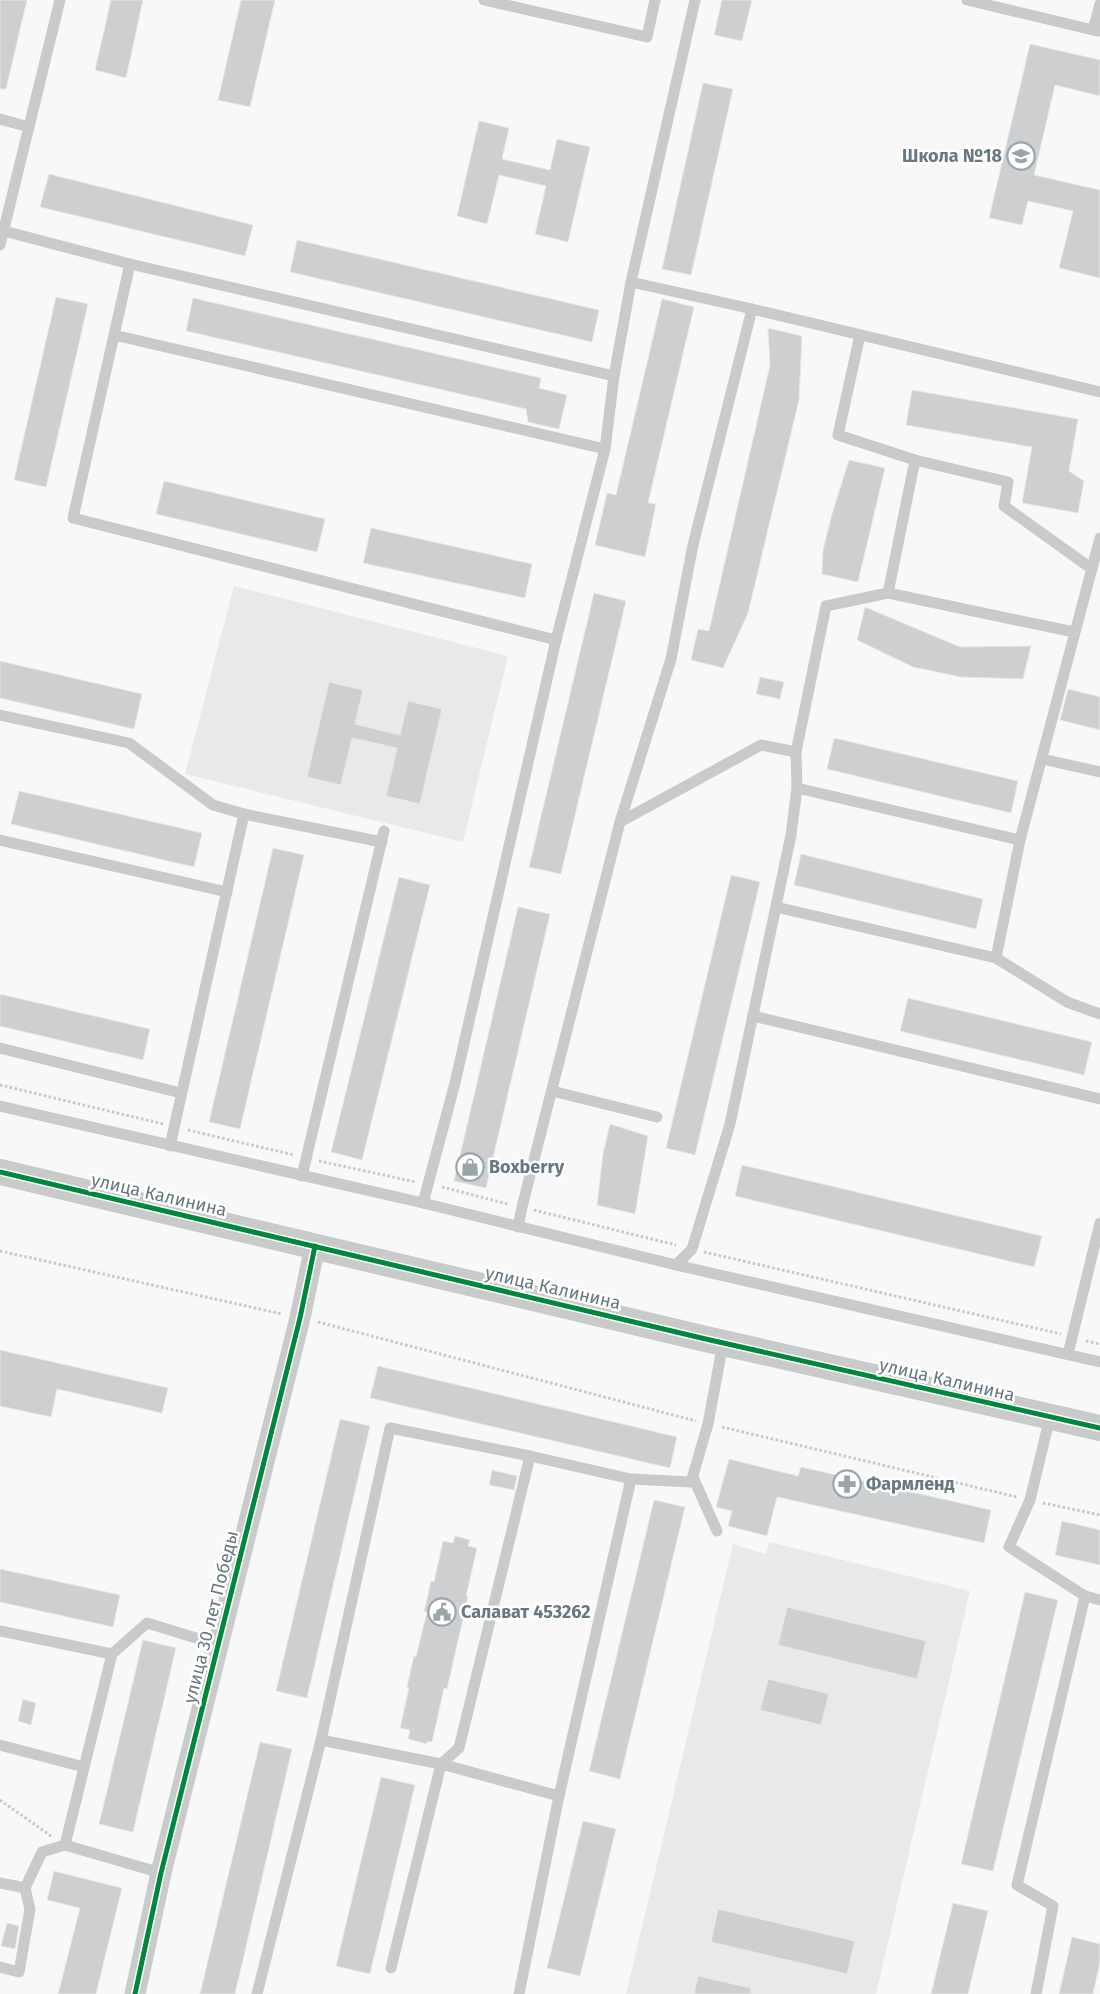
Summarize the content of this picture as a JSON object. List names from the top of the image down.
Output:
{
  "streets": {
    "street": ["улица Калинина", "улица 30 лет Победы"]
  },
  "crossings": [
    ["улица Калинина", "улица 30 лет Победы"]
  ],
  "places": {
    "school or university": ["Школа №18"],
    "shop": ["Boxberry"],
    "pharmacy": ["Фармленд"],
    "public building": ["Салават 453262"]
  }
}
